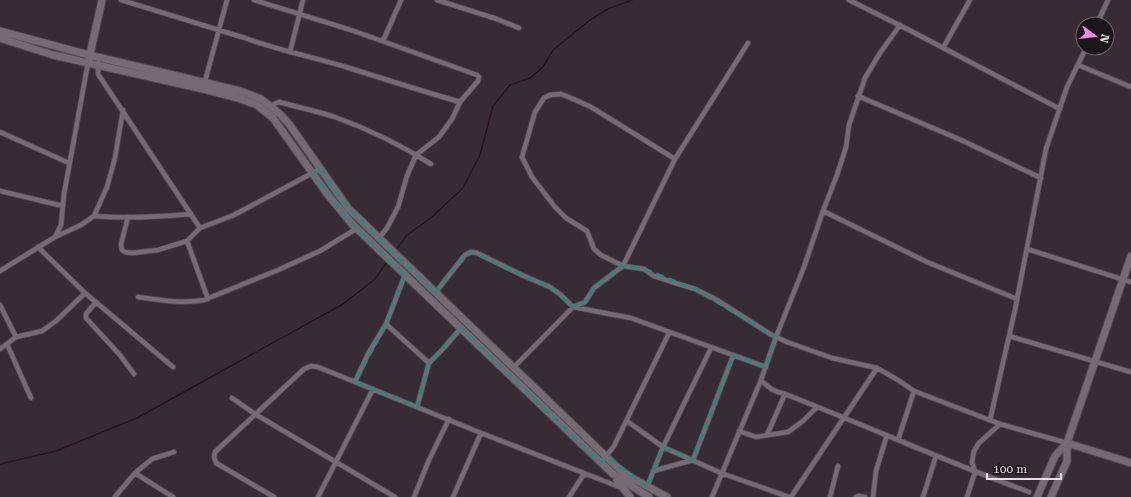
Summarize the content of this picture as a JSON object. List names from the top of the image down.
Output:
{
  "scale_bar": "100 m",
  "north": "right"
}
